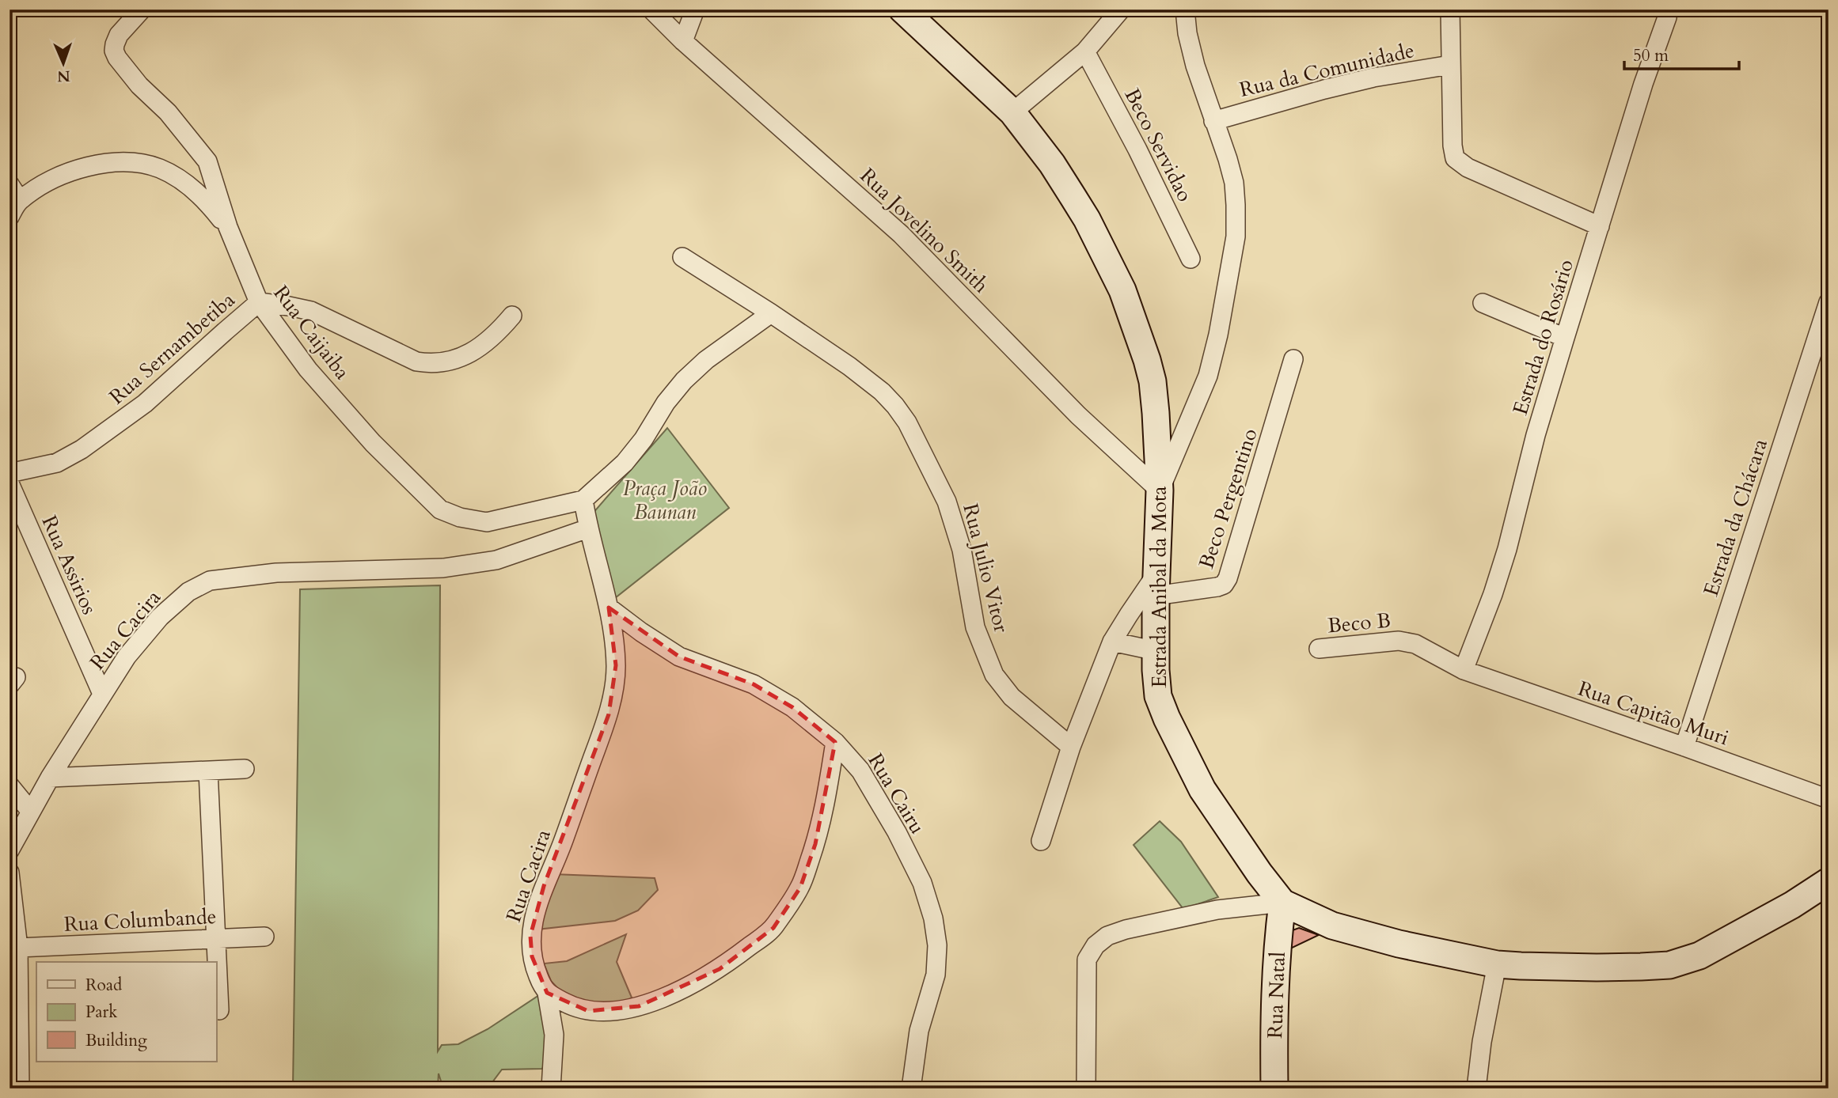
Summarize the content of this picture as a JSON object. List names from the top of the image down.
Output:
{
  "streets": {
    "street": [
      "Rua da Comunidade",
      "Beco Servidao",
      "Rua Jovelino Smith",
      "Rua Caijaiba",
      "Estrada do Rosário",
      "Rua Sernambetiba",
      "Beco Pergentino",
      "Estrada da Chácara",
      "Rua Assirios",
      "Rua Julio Vitor",
      "Estrada Anibal da Mota",
      "Beco B",
      "Rua Cacira",
      "Rua Capitão Muri",
      "Rua Cairu",
      "Rua Columbande",
      "Rua Natal"
    ]
  },
  "crossings": [
    ["Rua Jovelino Smith", "Estrada Anibal da Mota"],
    ["Rua Caijaiba", "Rua Sernambetiba"],
    ["Rua Caijaiba", "Rua Cacira"],
    ["Estrada do Rosário", "Beco B"],
    ["Estrada do Rosário", "Rua Capitão Muri"],
    ["Beco Pergentino", "Estrada Anibal da Mota"],
    ["Estrada da Chácara", "Rua Capitão Muri"],
    ["Rua Assirios", "Rua Cacira"],
    ["Estrada Anibal da Mota", "Rua Natal"],
    ["Beco B", "Rua Capitão Muri"],
    ["Rua Cacira", "Rua Cairu"]
  ],
  "parks": ["Praça João Baunan"],
  "legend": ["Road", "Park", "Building"],
  "scale_bar": "50 m",
  "north": "bottom"
}
